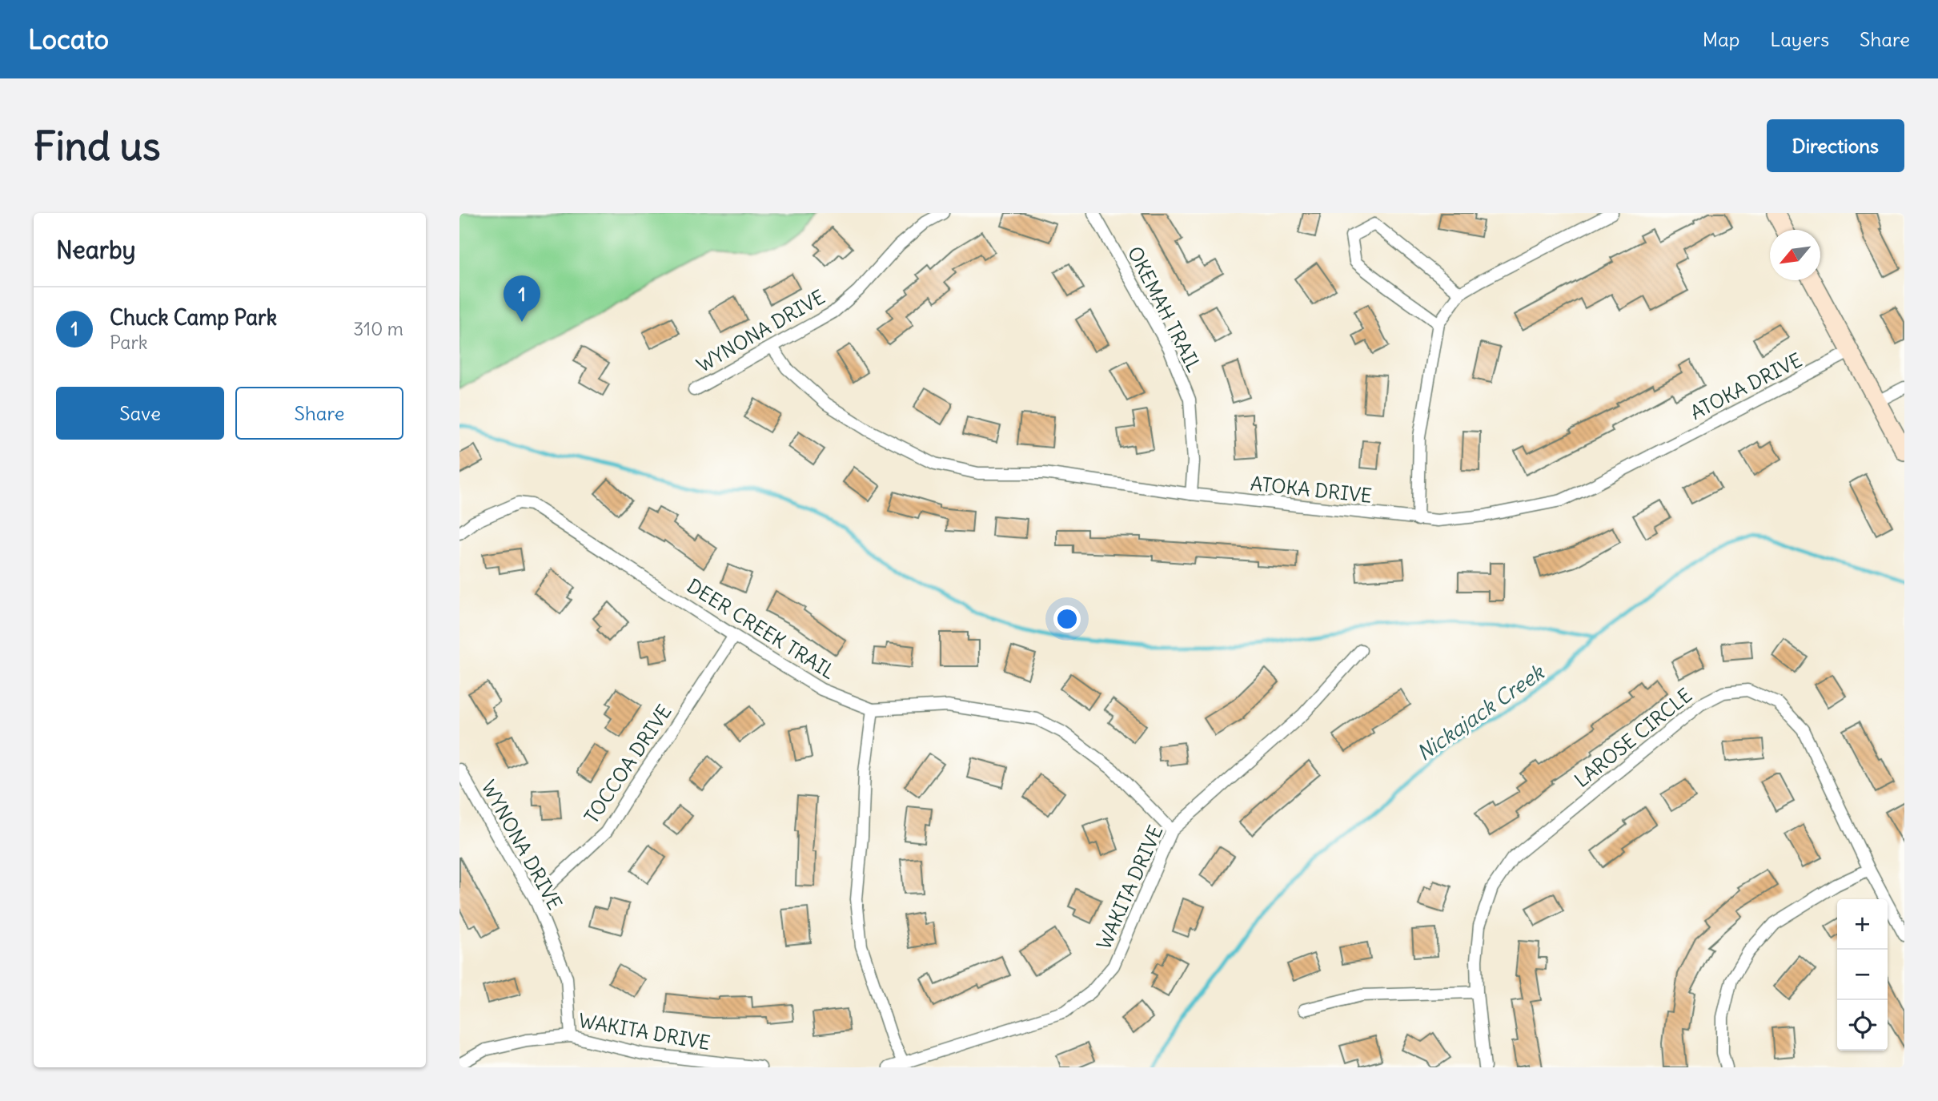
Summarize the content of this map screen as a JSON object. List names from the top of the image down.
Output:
{
  "streets": {
    "street": [
      "OKEMAH TRAIL",
      "WYNONA DRIVE",
      "ATOKA DRIVE",
      "DEER CREEK TRAIL",
      "LAROSE CIRCLE",
      "TOCCOA DRIVE",
      "WAKITA DRIVE"
    ]
  },
  "crossings": [
    ["OKEMAH TRAIL", "ATOKA DRIVE"],
    ["WYNONA DRIVE", "ATOKA DRIVE"],
    ["WYNONA DRIVE", "TOCCOA DRIVE"],
    ["WYNONA DRIVE", "WAKITA DRIVE"],
    ["DEER CREEK TRAIL", "TOCCOA DRIVE"],
    ["DEER CREEK TRAIL", "WAKITA DRIVE"]
  ],
  "water": ["Nickajack Creek"],
  "north": "bottom left",
  "page": {
    "header": "Locato",
    "nav": ["Map", "Layers", "Share"],
    "buttons": [
      "Directions",
      ["Save", "Share"]
    ],
    "title": "Find us",
    "heading": "Nearby",
    "pins": "1",
    "list": [
      {
        "mark": "1",
        "name": "Chuck Camp Park",
        "note": "Park",
        "value": "310 m"
      }
    ],
    "map_buttons": ["+", "−"]
  }
}
